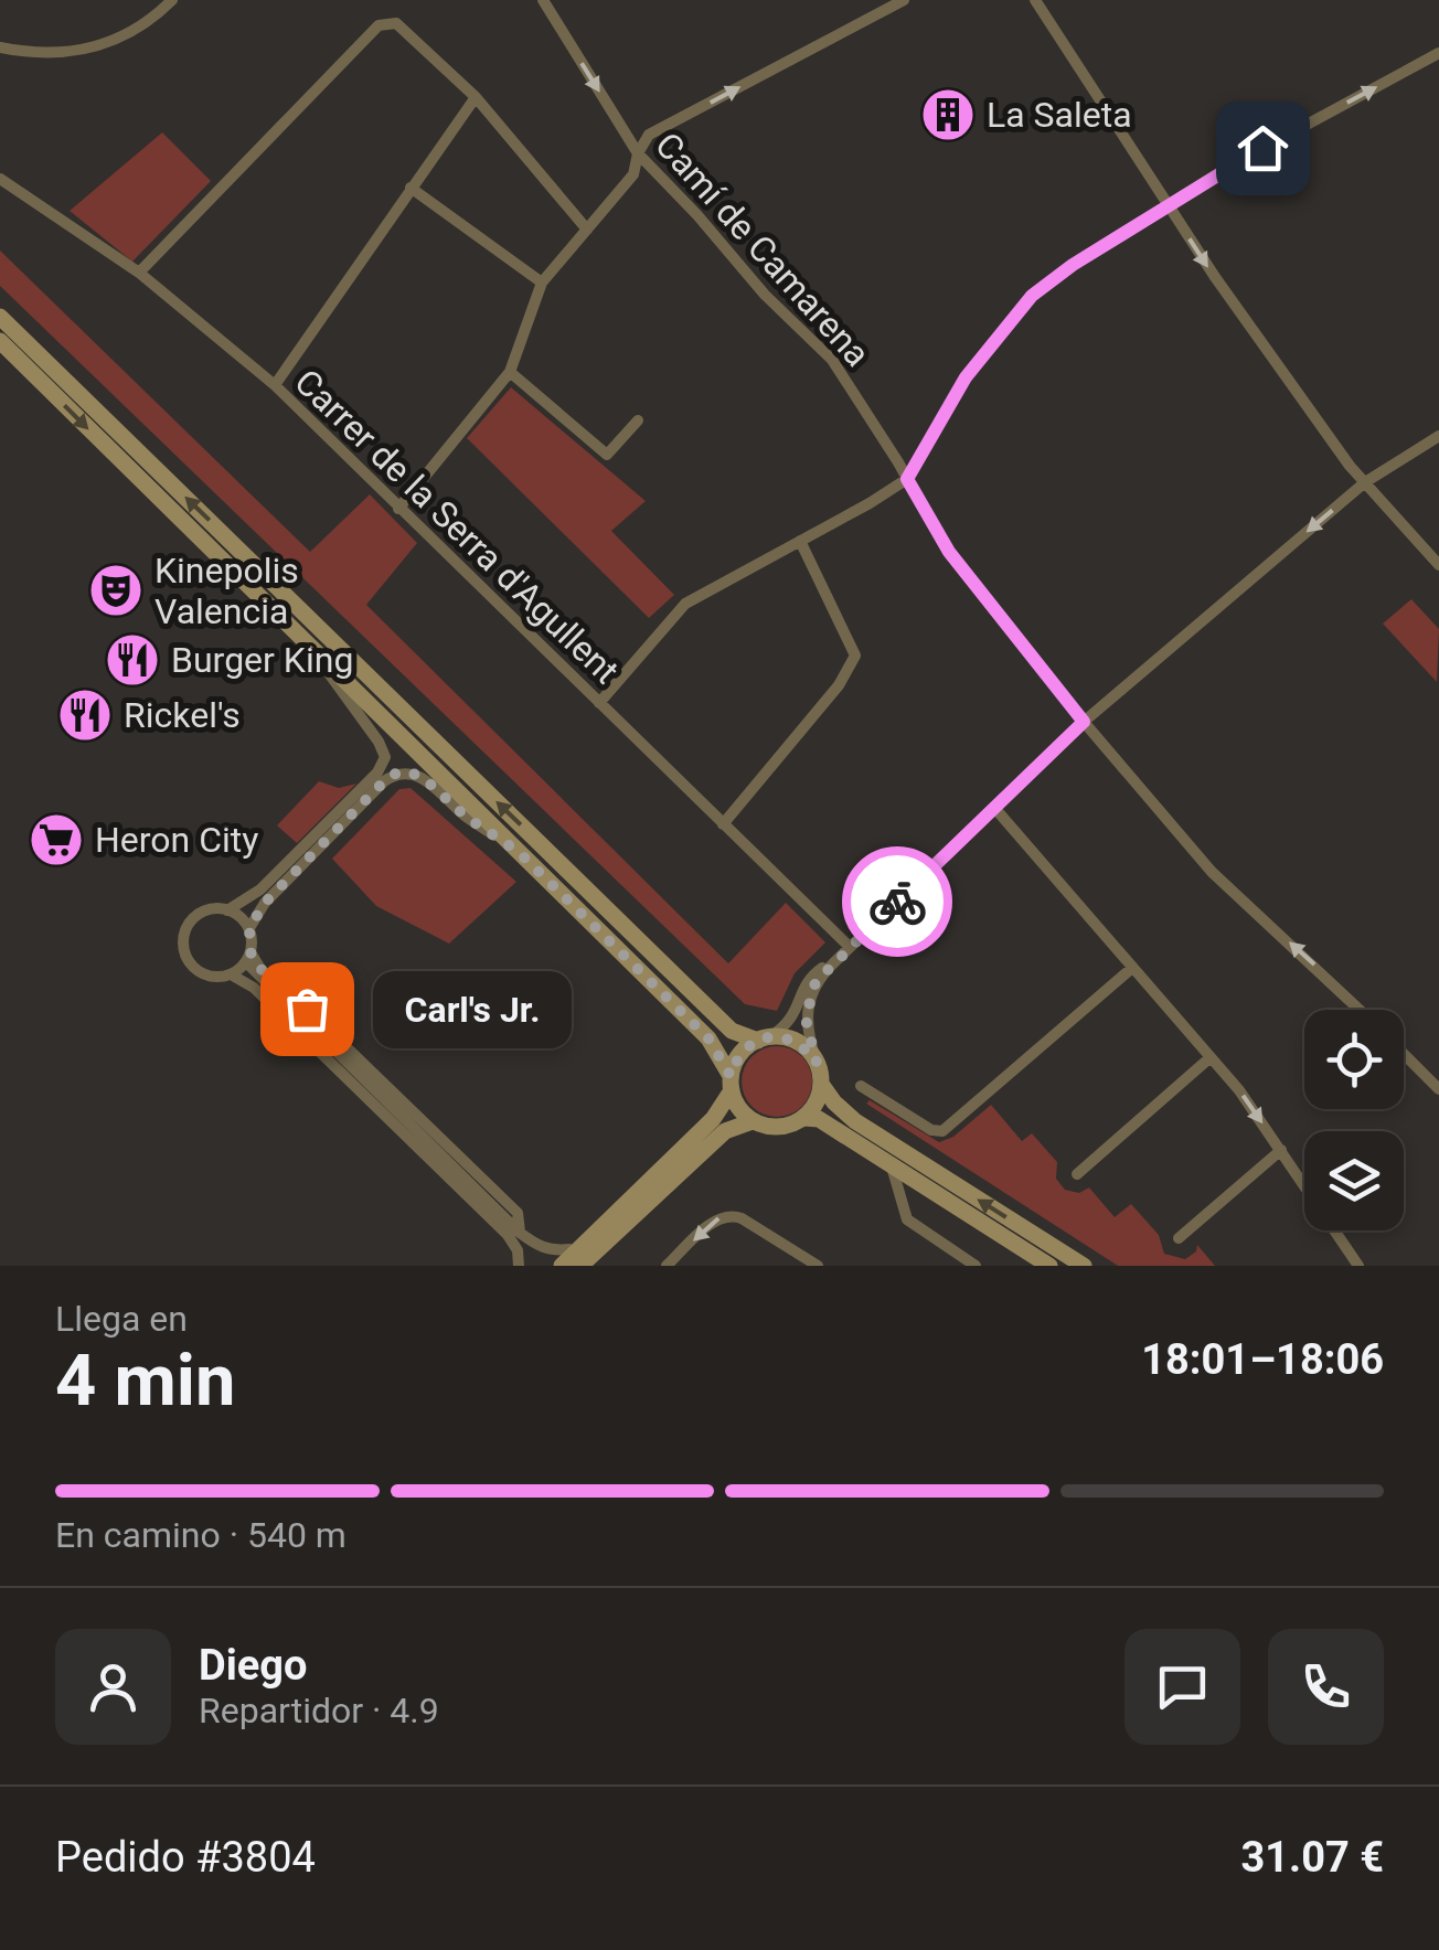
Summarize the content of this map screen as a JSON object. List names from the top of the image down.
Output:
{
  "streets": {
    "street": ["Camí de Camarena", "Carrer de la Serra d'Agullent"]
  },
  "places": {
    "building": ["La Saleta"],
    "theatre": ["Kinepolis Valencia"],
    "restaurant": ["Burger King", "Rickel's"],
    "supermarket": ["Heron City"],
    "other": ["Carl's Jr."]
  },
  "page": {
    "bubble": "Carl's Jr.",
    "heading": ["4 min", "Llega en", "18:01–18:06"],
    "panel": [
      "Diego",
      "Repartidor · 4.9",
      "Pedido #3804",
      "31.07 €"
    ],
    "bar": "En camino · 540 m"
  }
}
